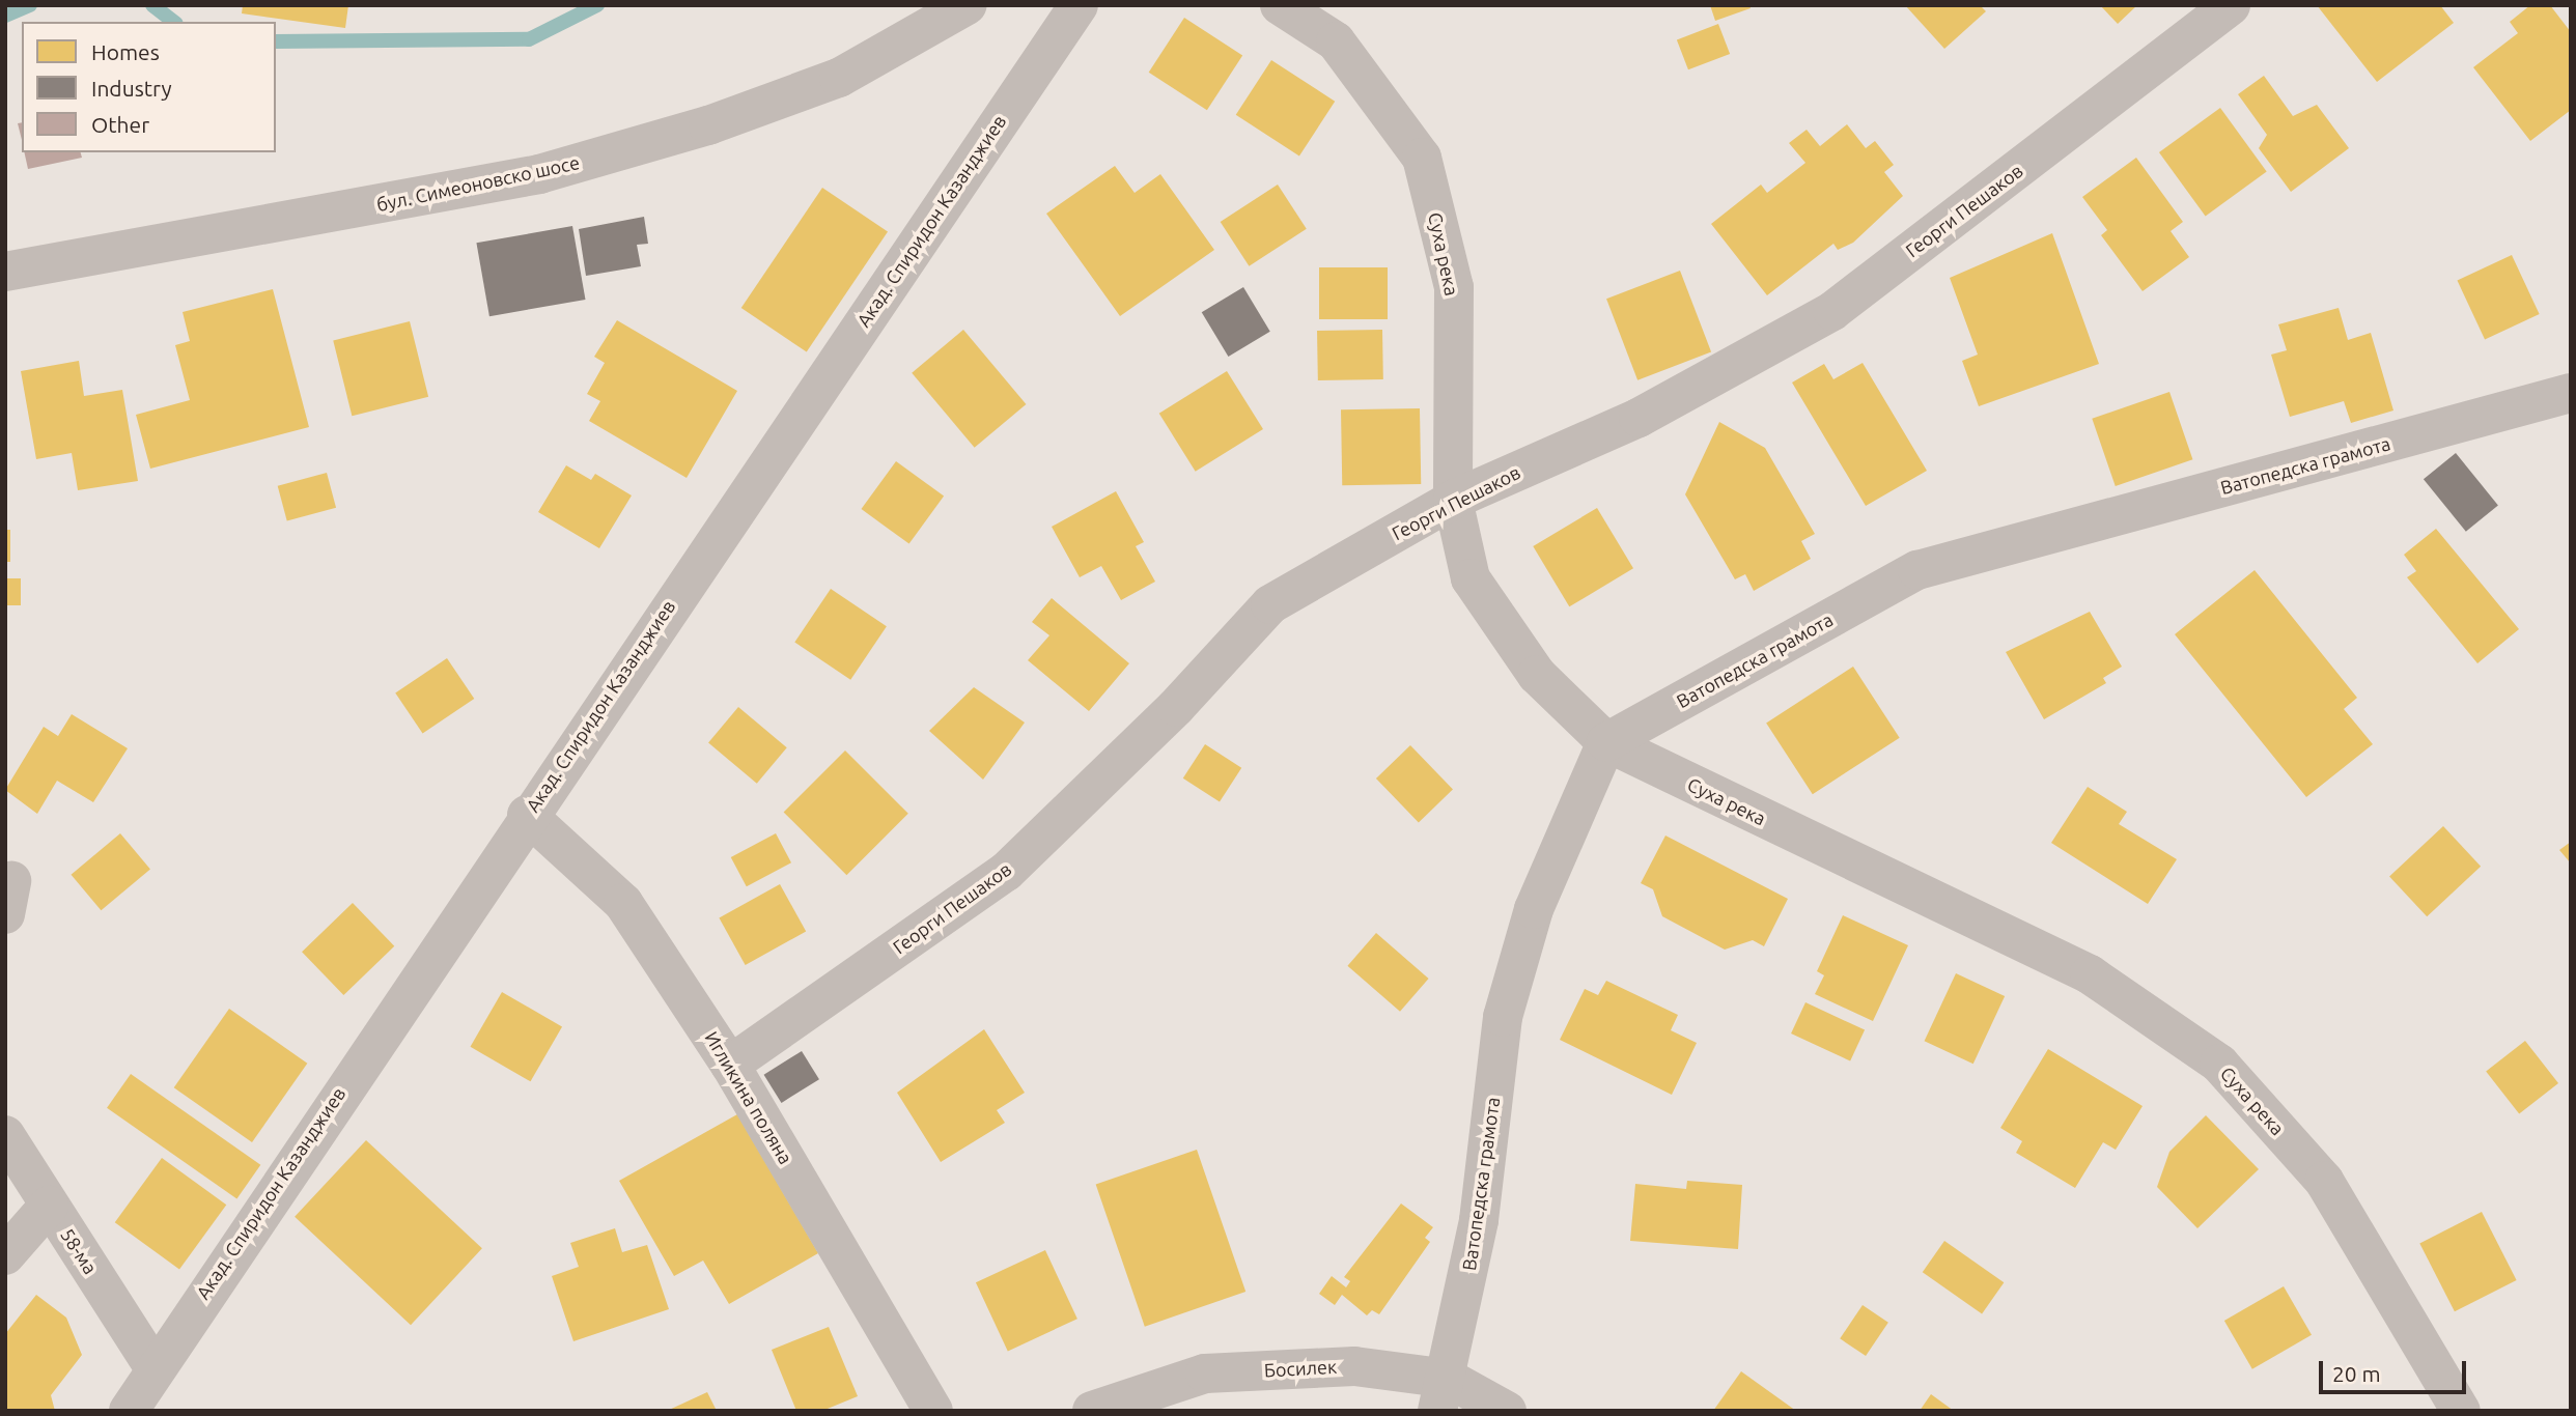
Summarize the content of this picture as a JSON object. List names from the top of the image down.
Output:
{
  "streets": {
    "street": [
      "бул. Симеоновско шосе",
      "Георги Пешаков",
      "Акад. Спиридон Казанджиев",
      "Суха река",
      "Ватопедска грамота",
      "Игликина поляна",
      "58-ма",
      "Босилек"
    ]
  },
  "crossings": [
    ["Георги Пешаков", "Суха река"],
    ["Георги Пешаков", "Игликина поляна"],
    ["Акад. Спиридон Казанджиев", "Игликина поляна"],
    ["Акад. Спиридон Казанджиев", "58-ма"],
    ["Суха река", "Ватопедска грамота"],
    ["Ватопедска грамота", "Босилек"]
  ],
  "legend": ["Homes", "Industry", "Other"],
  "scale_bar": "20 m"
}
